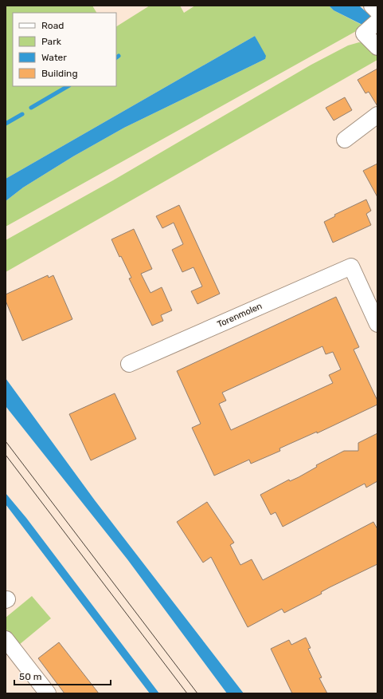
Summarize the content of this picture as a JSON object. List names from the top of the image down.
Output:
{
  "streets": {
    "street": ["Torenmolen"]
  },
  "legend": [
    "Road",
    "Park",
    "Water",
    "Building"
  ],
  "scale_bar": "50 m"
}
